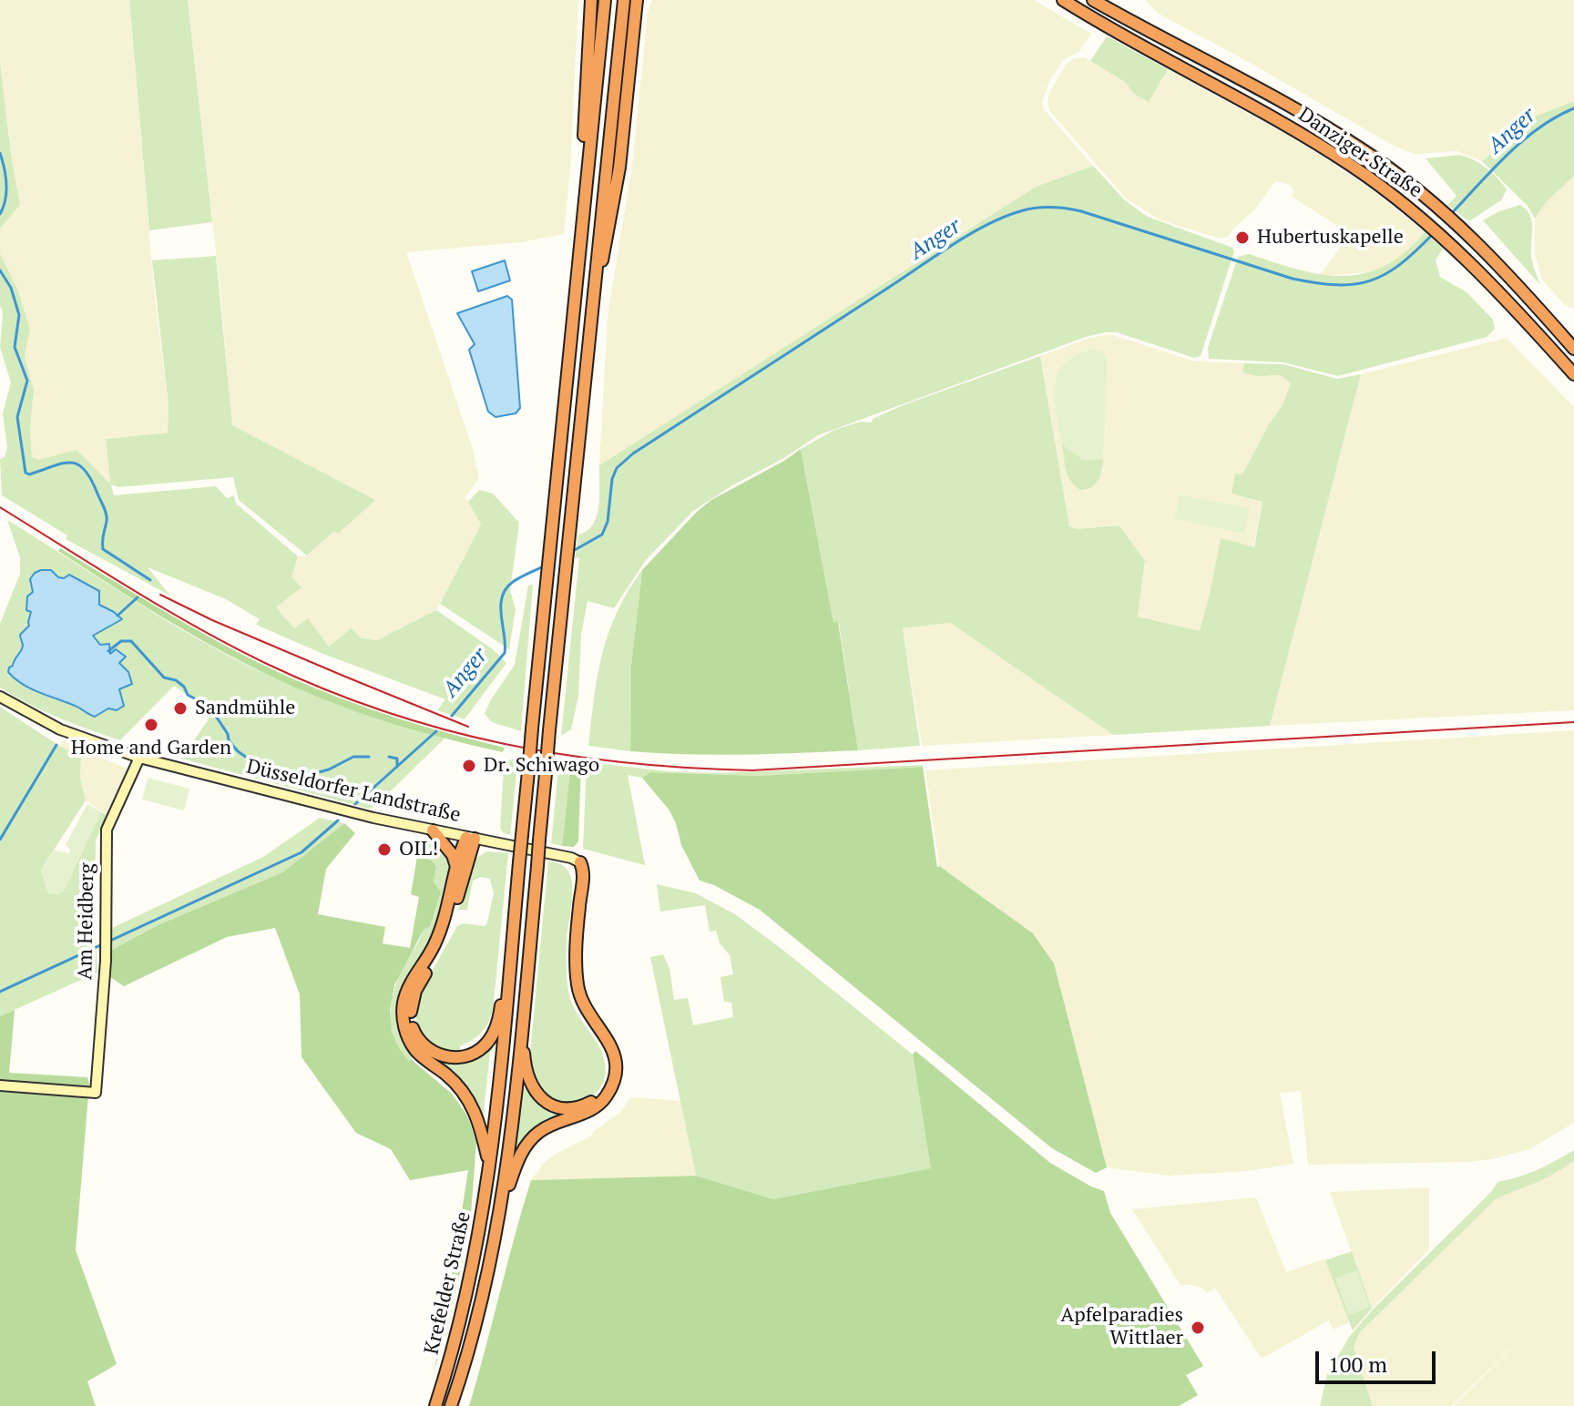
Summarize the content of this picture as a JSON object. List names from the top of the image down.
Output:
{
  "streets": {
    "highway": ["Danziger Straße", "Krefelder Straße"],
    "main road": ["Düsseldorfer Landstraße", "Am Heidberg"]
  },
  "crossings": [
    ["Düsseldorfer Landstraße", "Am Heidberg"]
  ],
  "water": ["Anger"],
  "places": [
    "Hubertuskapelle",
    "Sandmühle",
    "Home and Garden",
    "Dr. Schiwago",
    "OIL!",
    "Apfelparadies Wittlaer"
  ],
  "scale_bar": "100 m"
}
